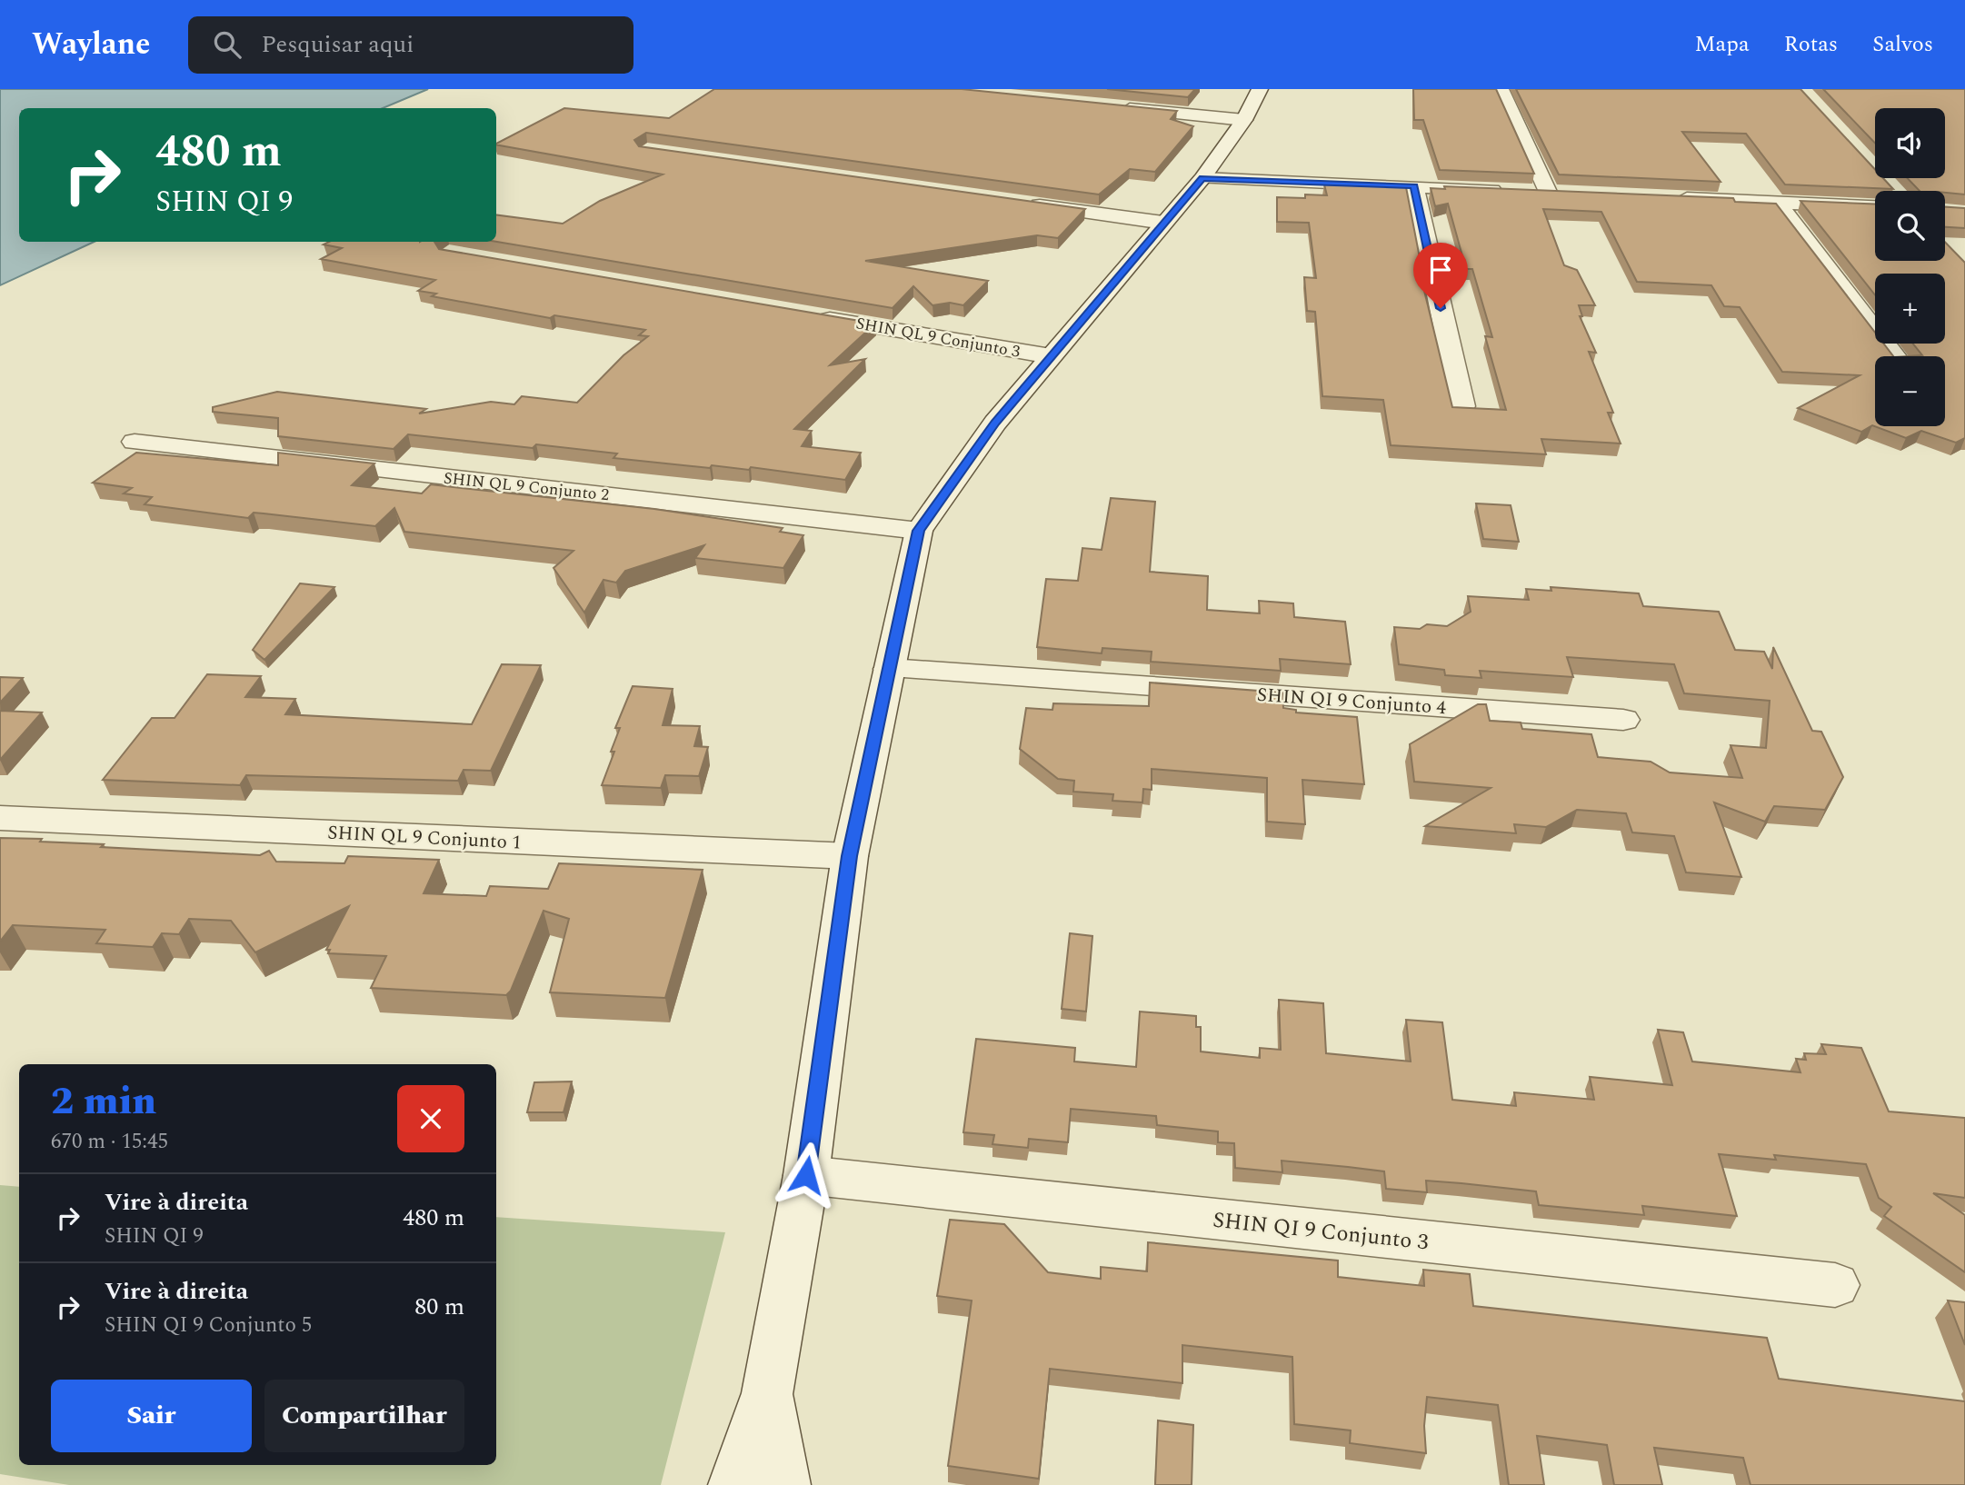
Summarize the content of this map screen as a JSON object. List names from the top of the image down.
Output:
{
  "streets": {
    "street": [
      "SHIN QL 9 Conjunto 3",
      "SHIN QL 9 Conjunto 2",
      "SHIN QI 9 Conjunto 4",
      "SHIN QL 9 Conjunto 1",
      "SHIN QI 9 Conjunto 3"
    ]
  },
  "page": {
    "header": "Waylane",
    "search": "Pesquisar aqui",
    "nav": ["Mapa", "Rotas", "Salvos"],
    "map_buttons": ["+", "−"],
    "turn": ["480 m", "SHIN QI 9"],
    "heading": ["2 min", "670 m · 15:45"],
    "list": [
      {
        "name": "Vire à direita",
        "note": "SHIN QI 9",
        "value": "480 m"
      },
      {
        "name": "Vire à direita",
        "note": "SHIN QI 9 Conjunto 5",
        "value": "80 m"
      }
    ],
    "buttons": ["Sair", "Compartilhar"]
  }
}
